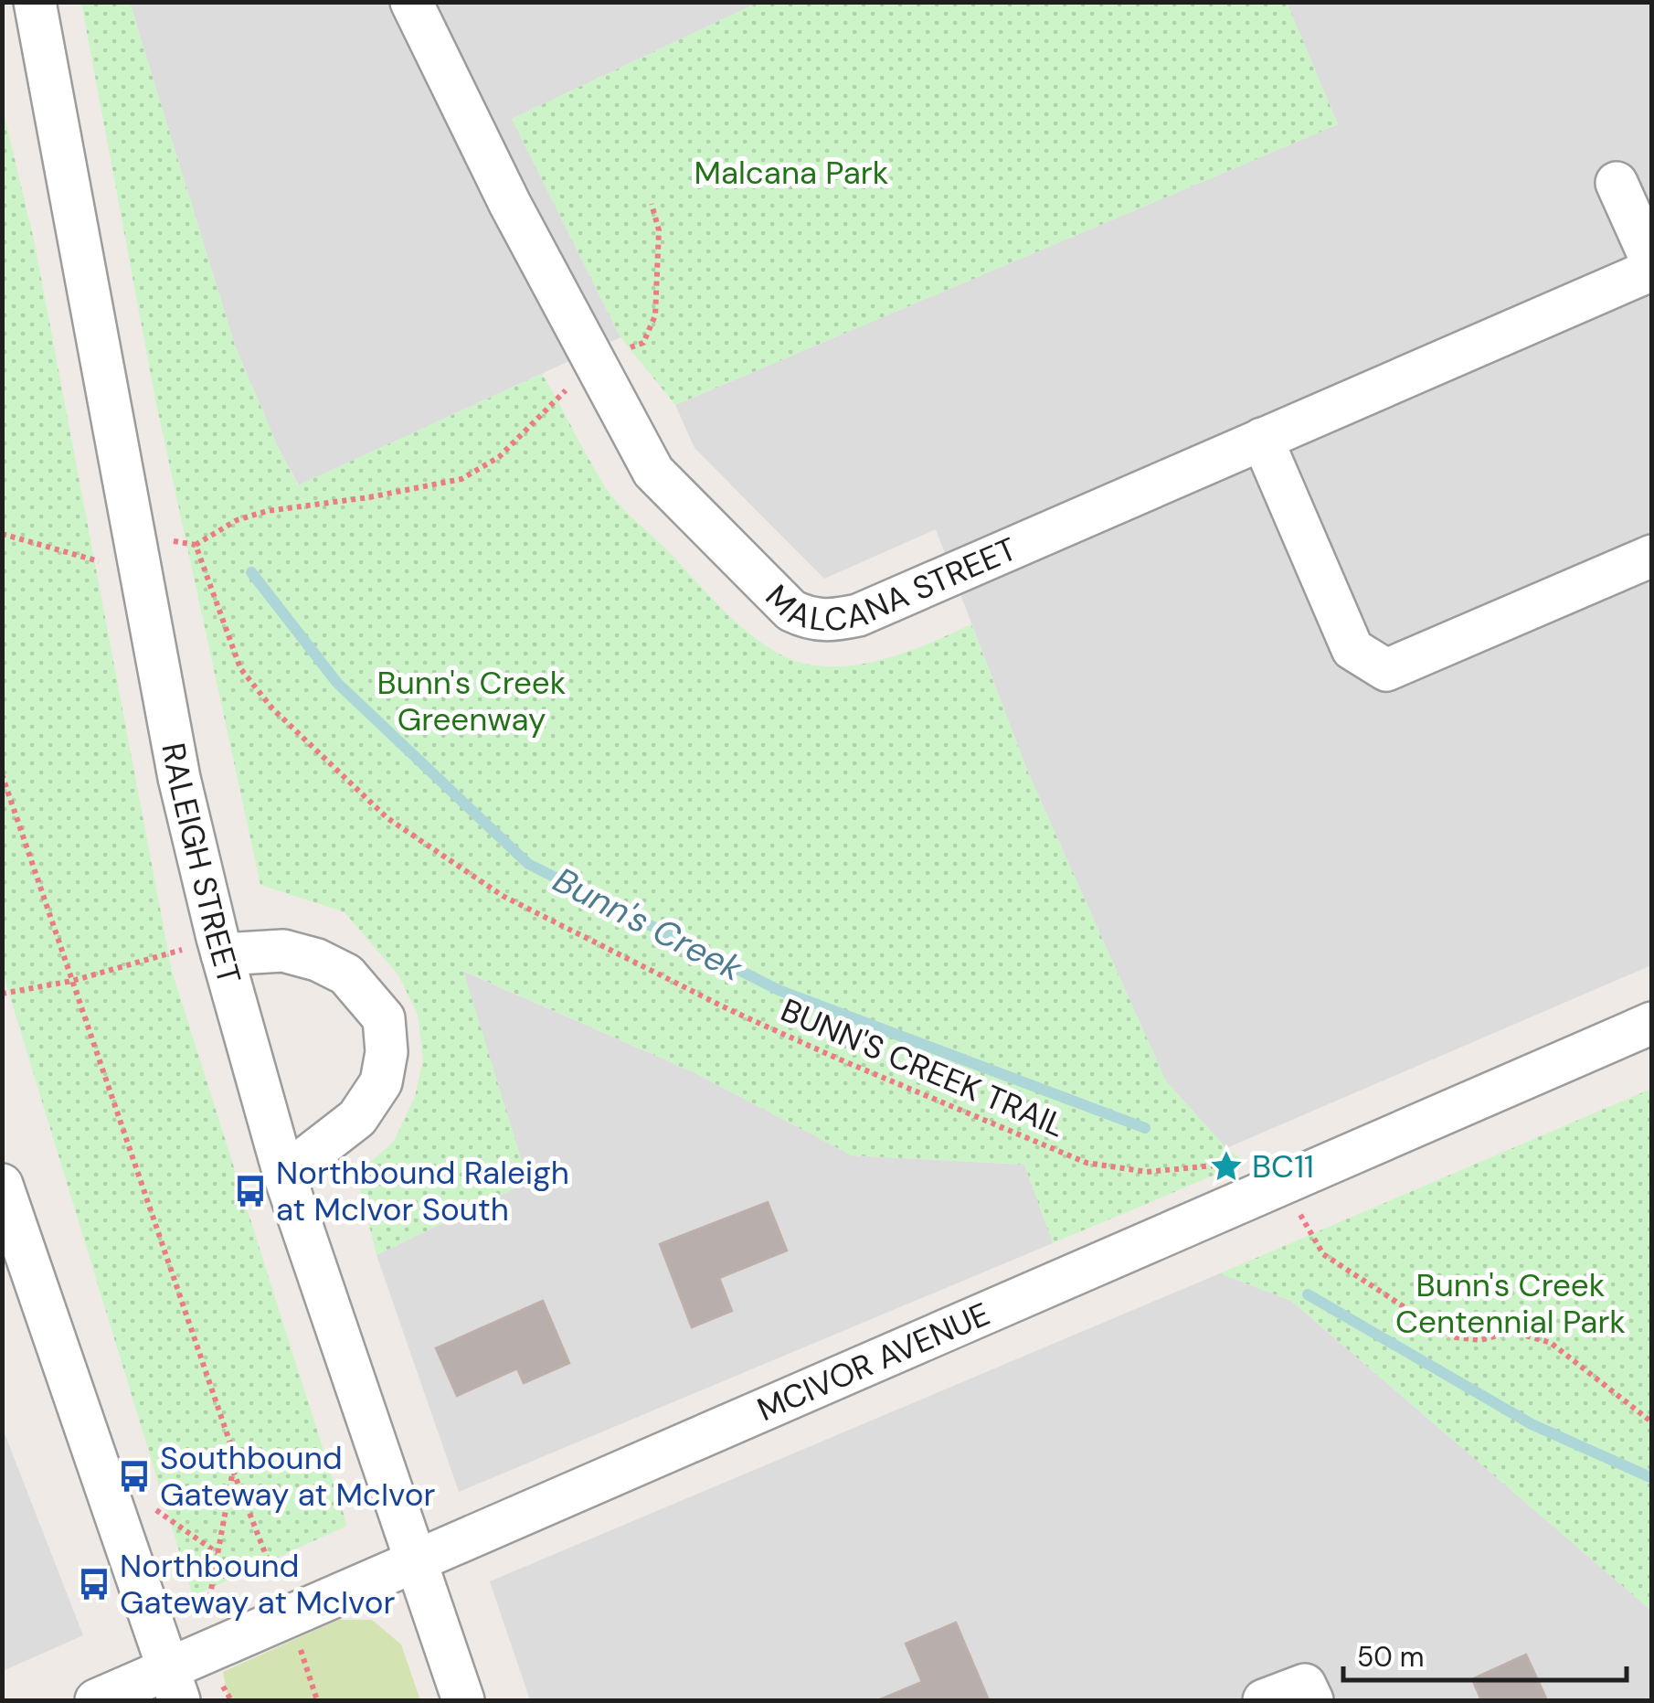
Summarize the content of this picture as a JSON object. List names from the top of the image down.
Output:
{
  "streets": {
    "street": ["MALCANA STREET", "RALEIGH STREET", "MCIVOR AVENUE"],
    "path": ["BUNN'S CREEK TRAIL"]
  },
  "crossings": [
    ["RALEIGH STREET", "MCIVOR AVENUE"],
    ["BUNN'S CREEK TRAIL", "MCIVOR AVENUE"]
  ],
  "water": ["Bunn's Creek"],
  "parks": ["Malcana Park", "Bunn's Creek Greenway", "Bunn's Creek Centennial Park"],
  "places": {
    "place": ["BC11"],
    "bus stop": ["Northbound Raleigh at McIvor South", "Southbound Gateway at McIvor", "Northbound Gateway at McIvor"]
  },
  "scale_bar": "50 m"
}
